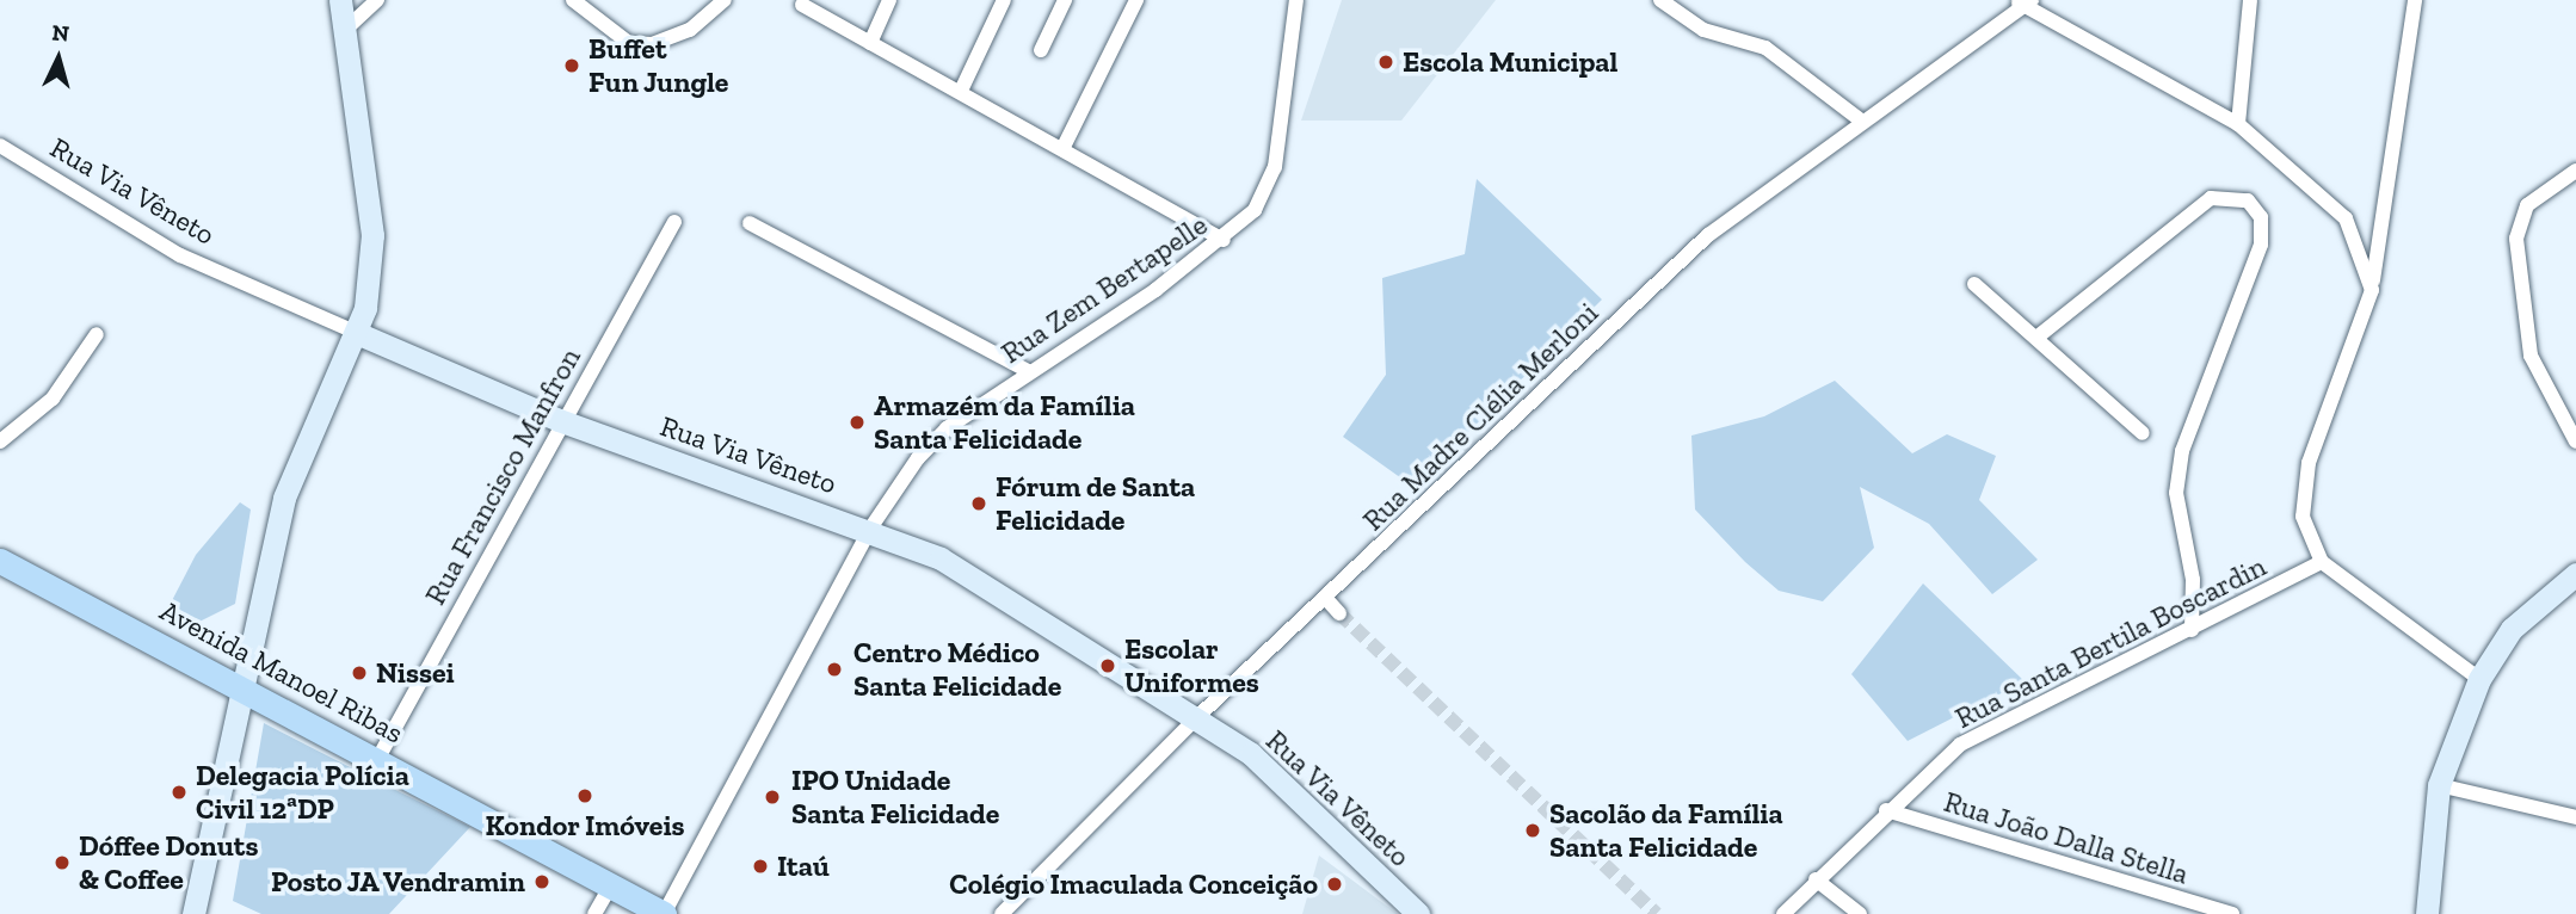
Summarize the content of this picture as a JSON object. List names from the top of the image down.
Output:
{
  "streets": {
    "main road": ["Rua Via Vêneto", "Avenida Manoel Ribas"],
    "street": [
      "Rua Zem Bertapelle",
      "Rua Madre Clélia Merloni",
      "Rua Francisco Manfron",
      "Rua Santa Bertila Boscardin",
      "Rua João Dalla Stella"
    ]
  },
  "crossings": [
    ["Rua Via Vêneto", "Rua Zem Bertapelle"],
    ["Rua Via Vêneto", "Rua Madre Clélia Merloni"],
    ["Rua Via Vêneto", "Rua Francisco Manfron"],
    ["Rua Zem Bertapelle", "Avenida Manoel Ribas"],
    ["Rua Francisco Manfron", "Avenida Manoel Ribas"],
    ["Rua Santa Bertila Boscardin", "Rua João Dalla Stella"]
  ],
  "places": [
    "Escola Municipal",
    "Buffet Fun Jungle",
    "Armazém da Família Santa Felicidade",
    "Fórum de Santa Felicidade",
    "Escolar Uniformes",
    "Centro Médico Santa Felicidade",
    "Nissei",
    "Delegacia Polícia Civil 12ªDP",
    "Kondor Imóveis",
    "IPO Unidade Santa Felicidade",
    "Sacolão da Família Santa Felicidade",
    "Dóffee Donuts & Coffee",
    "Itaú",
    "Posto JA Vendramin",
    "Colégio Imaculada Conceição"
  ],
  "north": "top"
}
